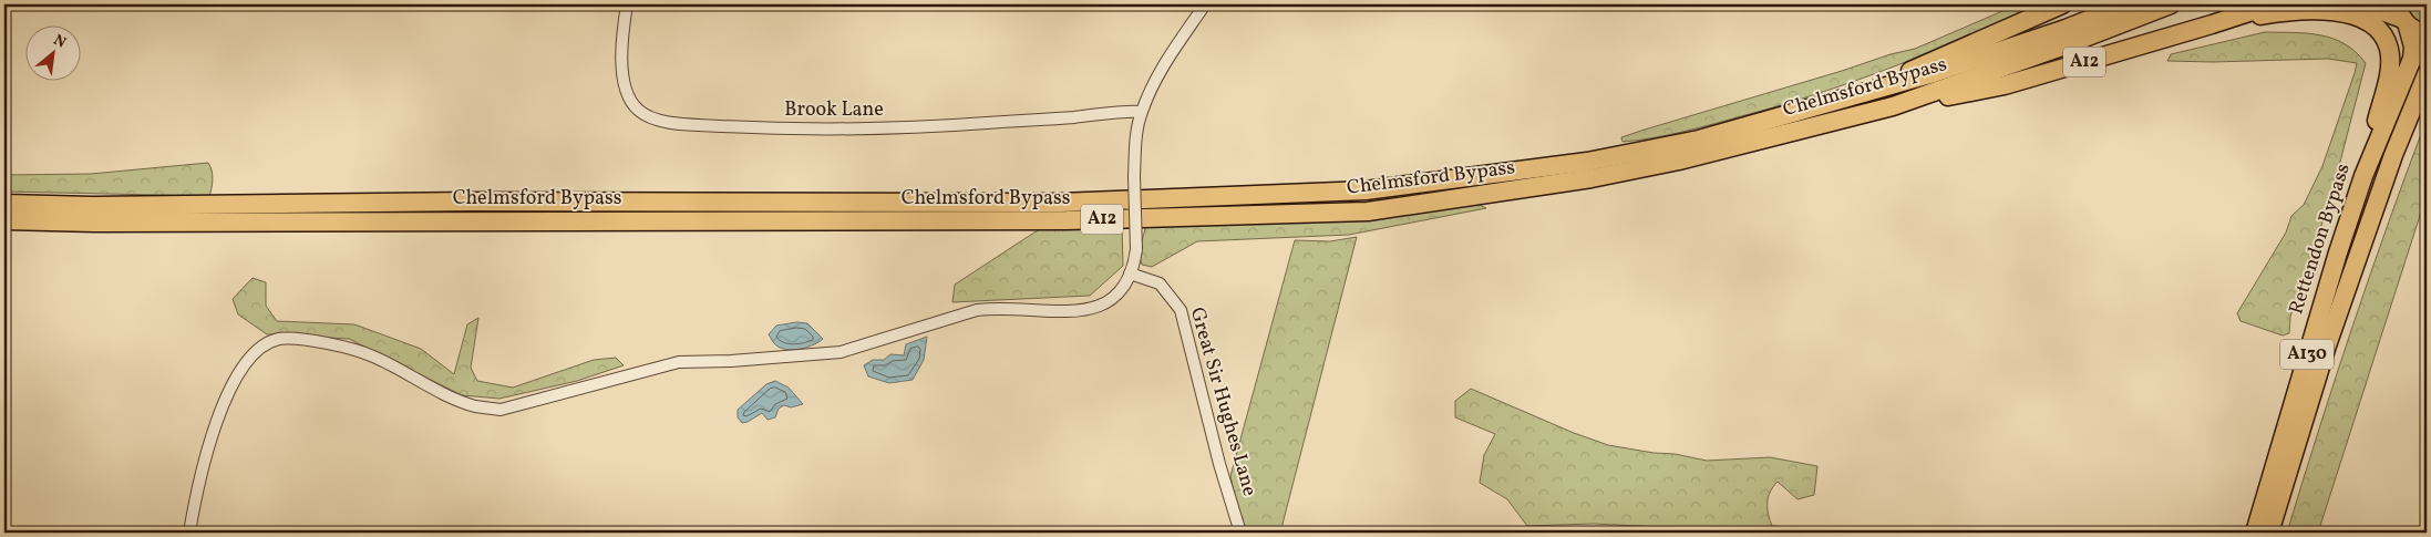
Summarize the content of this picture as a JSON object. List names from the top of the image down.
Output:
{
  "streets": {
    "highway": [
      "A12",
      "Chelmsford Bypass",
      "Rettendon Bypass",
      "A130"
    ],
    "street": ["Brook Lane", "Great Sir Hughes Lane"]
  },
  "crossings": [
    ["A12", "Chelmsford Bypass"],
    ["A12", "Rettendon Bypass"]
  ],
  "north": "top right"
}
